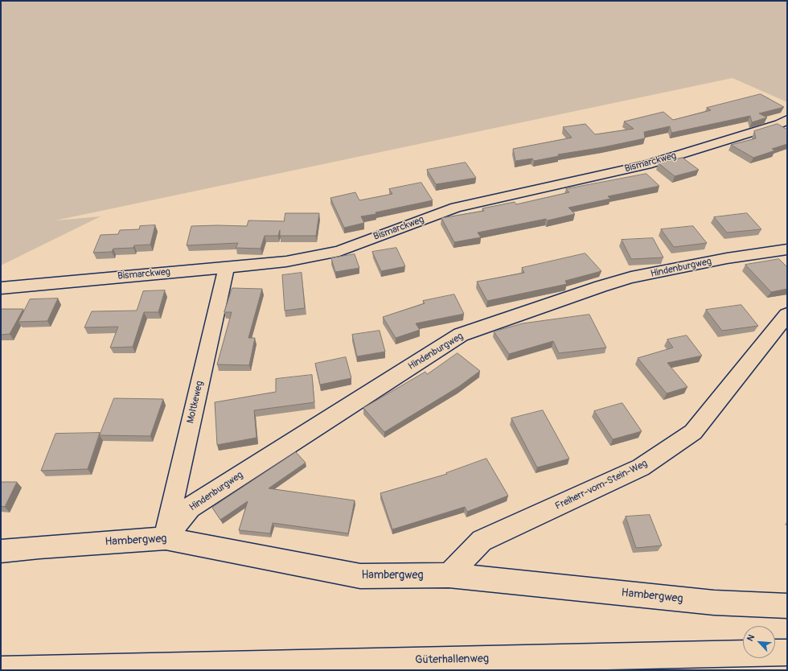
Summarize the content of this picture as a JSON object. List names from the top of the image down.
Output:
{
  "streets": {
    "street": [
      "Bismarckweg",
      "Hindenburgweg",
      "Moltkeweg",
      "Freiherr-vom-Stein-Weg",
      "Hambergweg",
      "Güterhallenweg"
    ]
  },
  "crossings": [
    ["Bismarckweg", "Moltkeweg"],
    ["Hindenburgweg", "Moltkeweg"],
    ["Hindenburgweg", "Hambergweg"],
    ["Moltkeweg", "Hambergweg"],
    ["Freiherr-vom-Stein-Weg", "Hambergweg"]
  ],
  "north": "top left"
}
